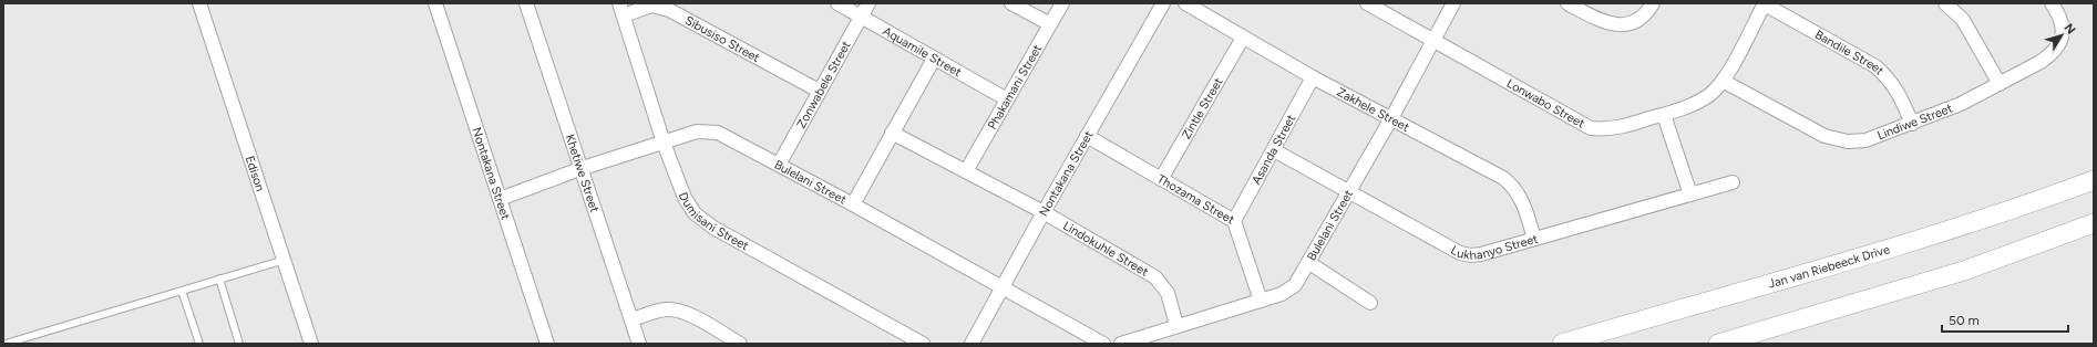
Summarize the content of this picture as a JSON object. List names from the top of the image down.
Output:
{
  "streets": {
    "main road": ["Jan van Riebeeck Drive"],
    "street": [
      "Sibusiso Street",
      "Aquamile Street",
      "Bandile Street",
      "Zonwabele Street",
      "Phakamani Street",
      "Lonwabo Street",
      "Zintle Street",
      "Zakhele Street",
      "Lindiwe Street",
      "Asanda Street",
      "Nontakana Street",
      "Edison",
      "Khetiwe Street",
      "Bulelani Street",
      "Thozama Street",
      "Dumisani Street",
      "Lukhanyo Street",
      "Lindokuhle Street"
    ]
  },
  "crossings": [
    ["Sibusiso Street", "Zonwabele Street"],
    ["Sibusiso Street", "Dumisani Street"],
    ["Aquamile Street", "Zonwabele Street"],
    ["Aquamile Street", "Phakamani Street"],
    ["Bandile Street", "Lonwabo Street"],
    ["Bandile Street", "Lindiwe Street"],
    ["Zonwabele Street", "Bulelani Street"],
    ["Phakamani Street", "Lindokuhle Street"],
    ["Lonwabo Street", "Lindiwe Street"],
    ["Lonwabo Street", "Bulelani Street"],
    ["Zintle Street", "Zakhele Street"],
    ["Zintle Street", "Thozama Street"],
    ["Zakhele Street", "Asanda Street"],
    ["Zakhele Street", "Bulelani Street"],
    ["Zakhele Street", "Lukhanyo Street"],
    ["Asanda Street", "Thozama Street"],
    ["Asanda Street", "Lukhanyo Street"],
    ["Nontakana Street", "Bulelani Street"],
    ["Nontakana Street", "Thozama Street"],
    ["Nontakana Street", "Lindokuhle Street"],
    ["Khetiwe Street", "Bulelani Street"],
    ["Bulelani Street", "Thozama Street"],
    ["Bulelani Street", "Dumisani Street"],
    ["Bulelani Street", "Lukhanyo Street"],
    ["Bulelani Street", "Lindokuhle Street"]
  ],
  "scale_bar": "50 m",
  "north": "top right"
}
